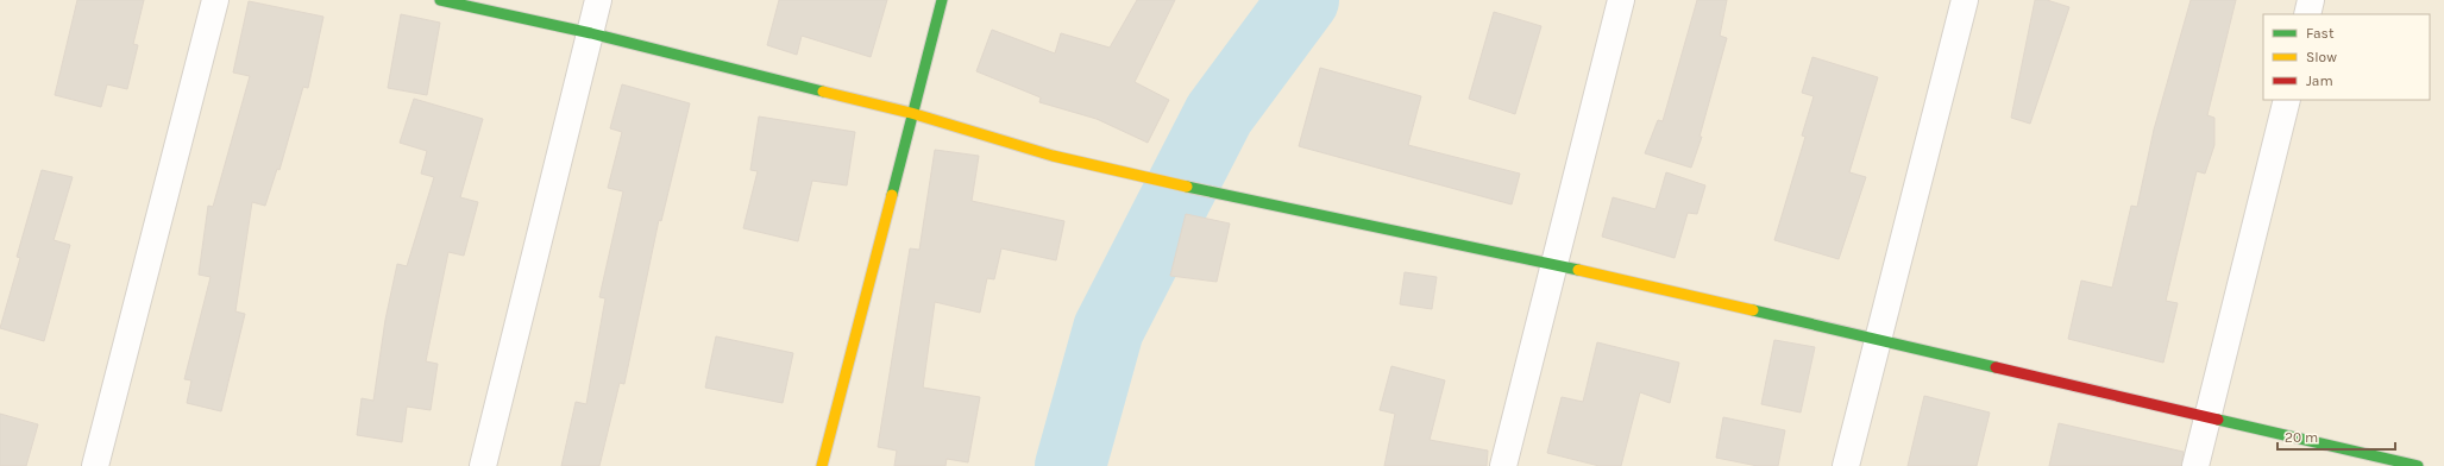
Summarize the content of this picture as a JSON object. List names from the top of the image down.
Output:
{
  "legend": ["Fast", "Slow", "Jam"],
  "scale_bar": "20 m"
}
